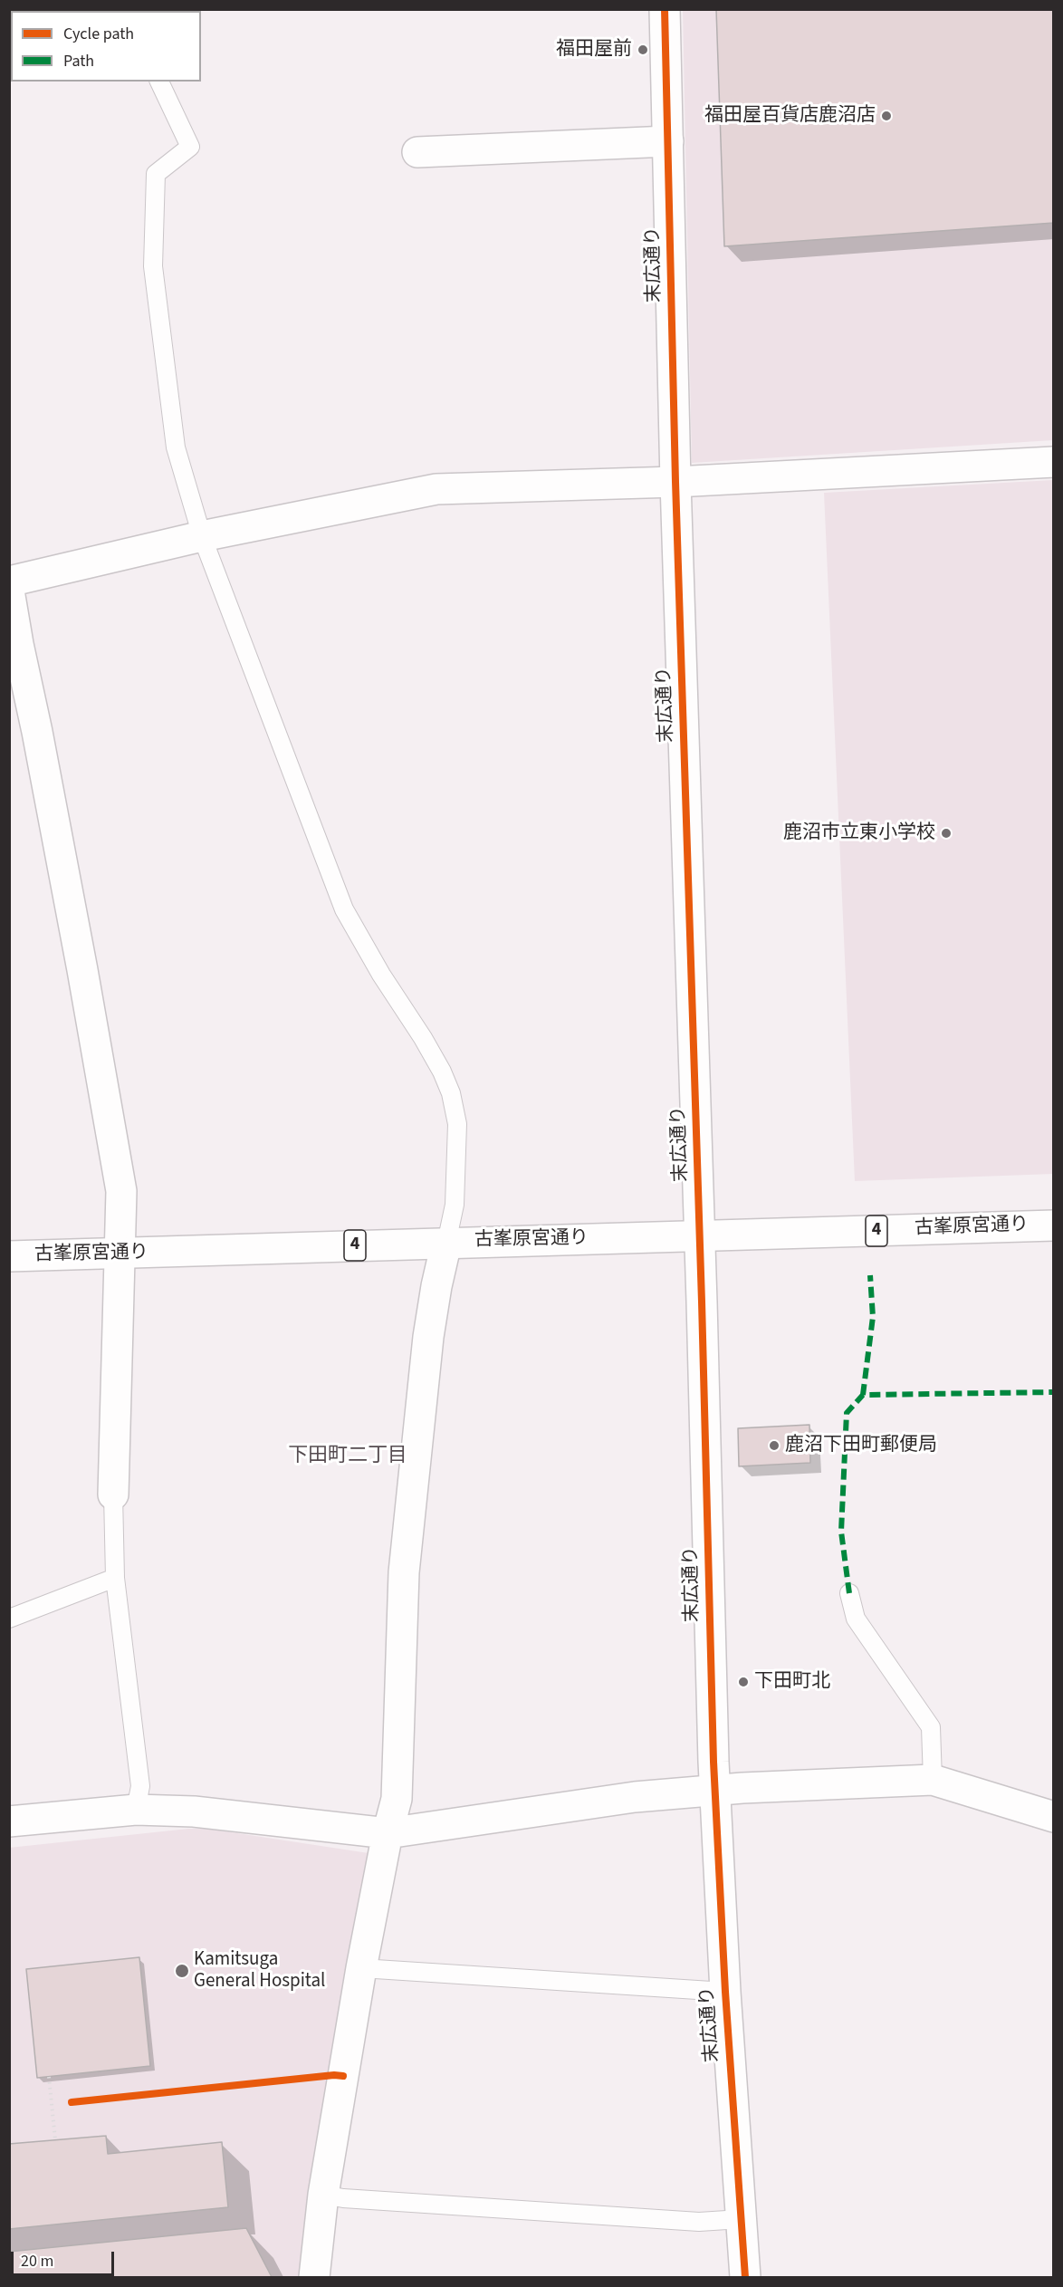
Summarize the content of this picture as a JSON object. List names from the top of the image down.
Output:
{
  "streets": {
    "street": ["末広通り", "古峯原宮通り", "4"]
  },
  "crossings": [
    ["末広通り", "古峯原宮通り"]
  ],
  "districts": ["下田町二丁目"],
  "places": [
    "福田屋前",
    "福田屋百貨店鹿沼店",
    "鹿沼市立東小学校",
    "鹿沼下田町郵便局",
    "下田町北",
    "Kamitsuga General Hospital"
  ],
  "legend": ["Cycle path", "Path"],
  "scale_bar": "20 m"
}
